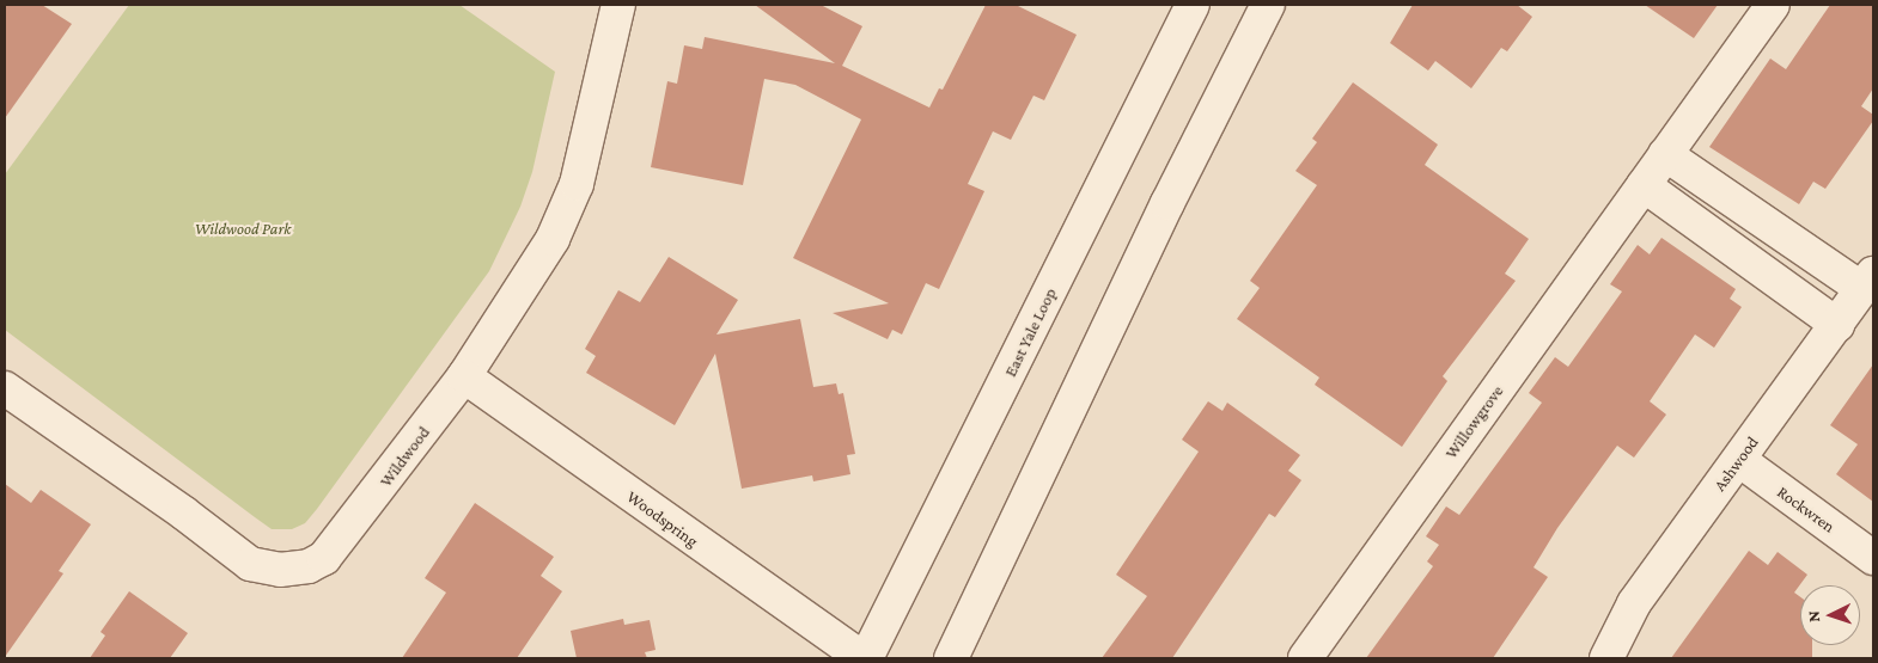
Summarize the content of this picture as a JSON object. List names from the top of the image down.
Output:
{
  "streets": {
    "street": [
      "East Yale Loop",
      "Willowgrove",
      "Wildwood",
      "Ashwood",
      "Rockwren",
      "Woodspring"
    ]
  },
  "crossings": [
    ["East Yale Loop", "Woodspring"],
    ["Wildwood", "Woodspring"],
    ["Ashwood", "Rockwren"]
  ],
  "parks": ["Wildwood Park"],
  "north": "left"
}
